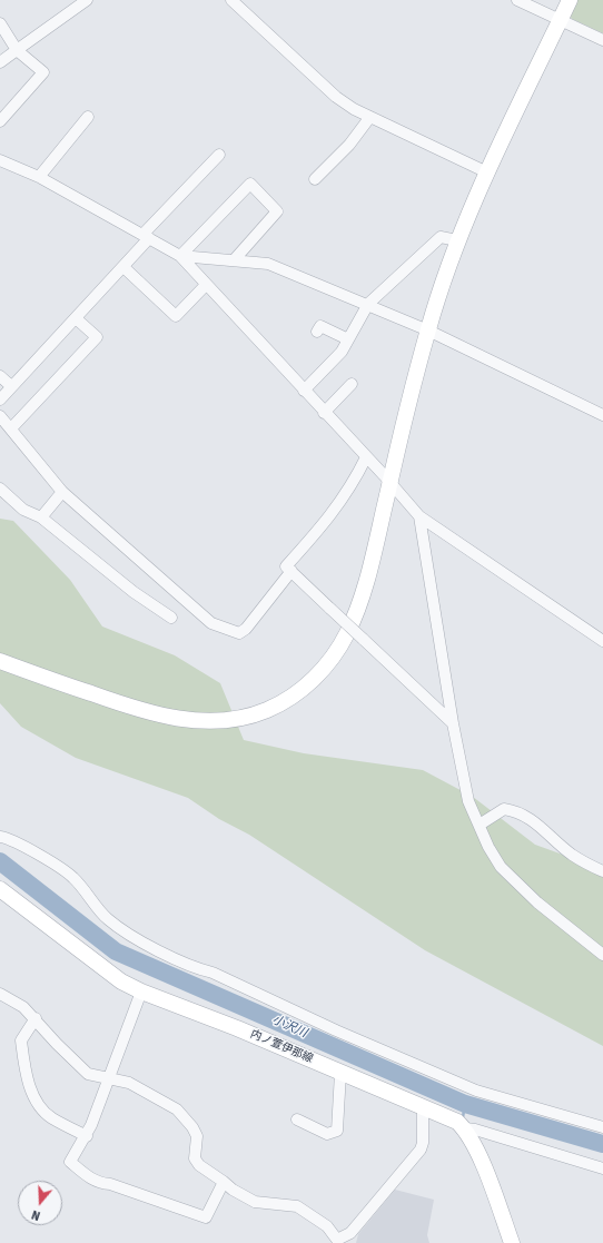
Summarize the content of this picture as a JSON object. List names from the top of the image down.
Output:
{
  "streets": {
    "street": ["内ノ萱伊那線"]
  },
  "water": ["小沢川"],
  "north": "bottom"
}
